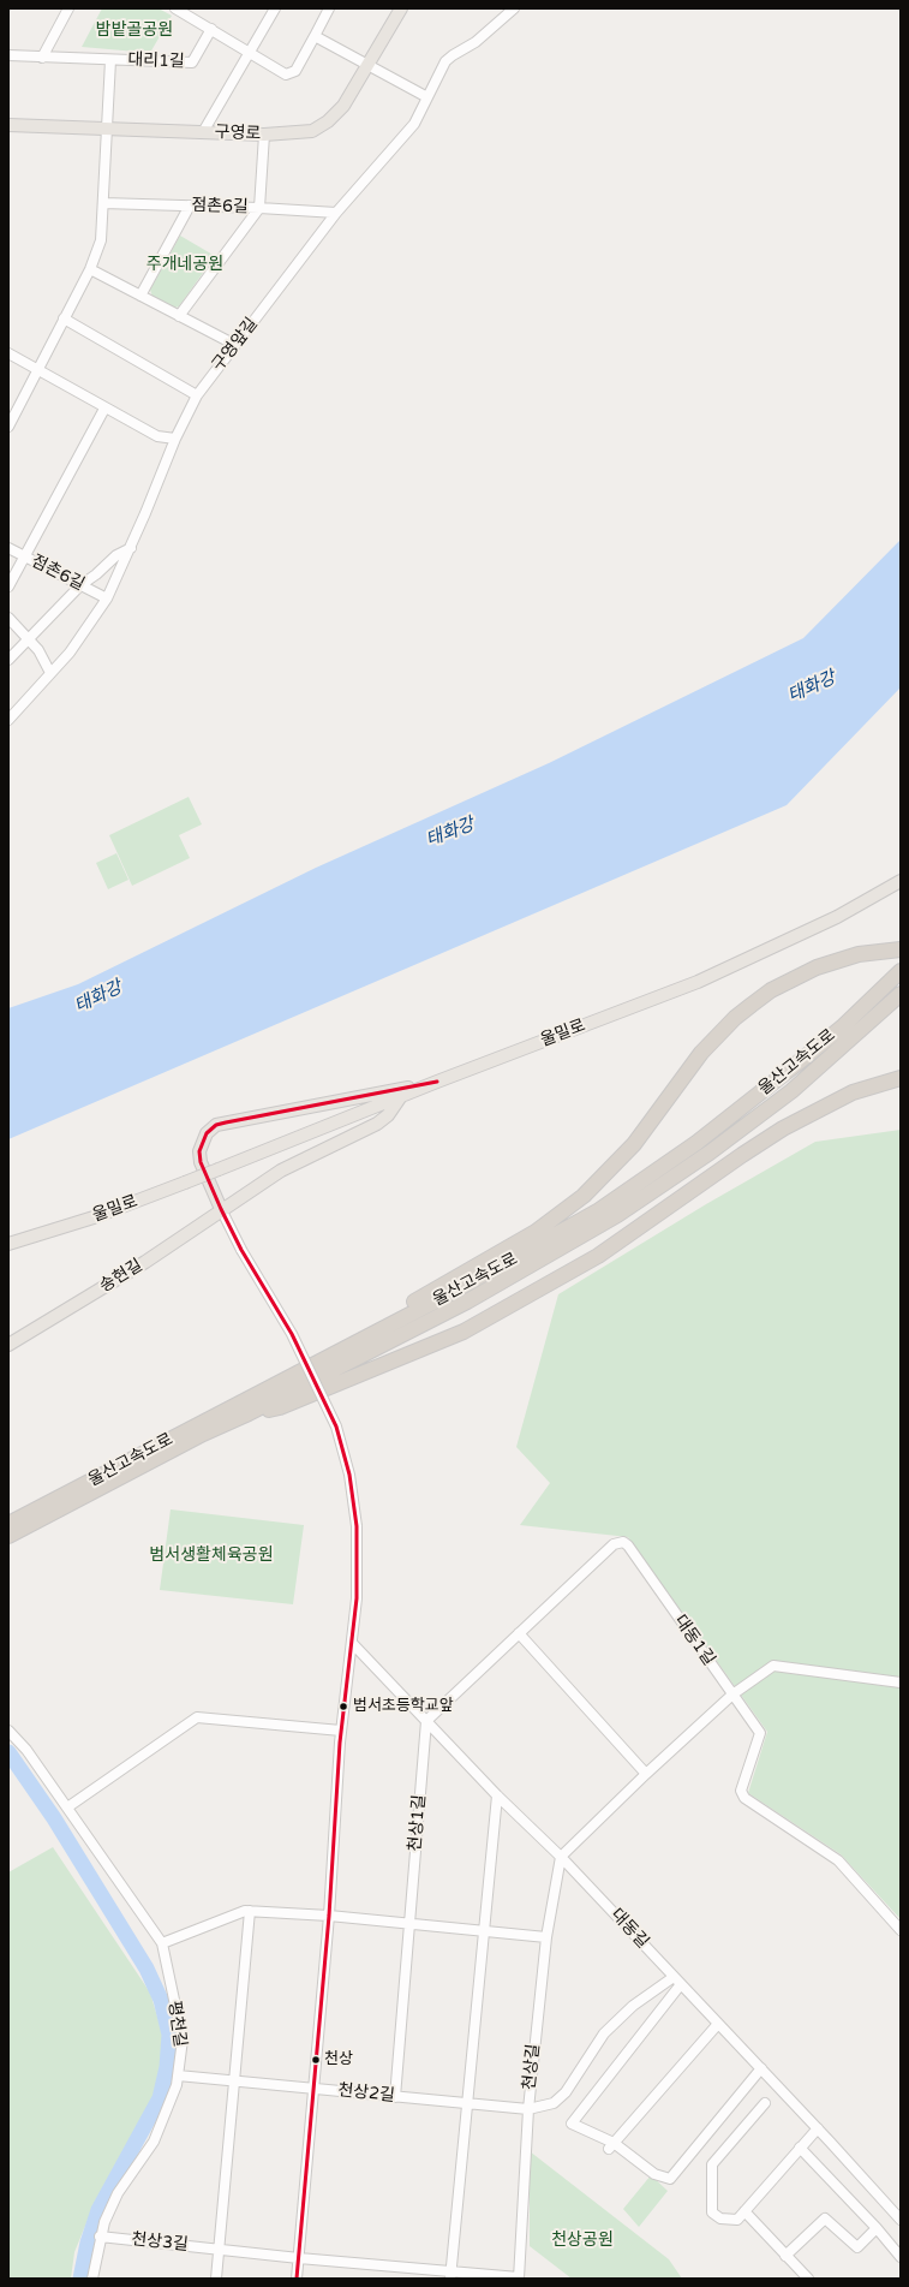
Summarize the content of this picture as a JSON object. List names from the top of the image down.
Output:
{
  "streets": {
    "highway": ["울산고속도로"],
    "main road": ["구영로", "울밀로", "송현길"],
    "street": [
      "대리1길",
      "점촌6길",
      "구영앞길",
      "대동1길",
      "천상1길",
      "대동길",
      "평천길",
      "천상길",
      "천상2길",
      "천상3길"
    ]
  },
  "crossings": [
    ["대리1길", "구영로"],
    ["점촌6길", "구영앞길"],
    ["울밀로", "송현길"],
    ["대동1길", "천상1길"],
    ["대동1길", "대동길"],
    ["천상1길", "대동길"],
    ["천상1길", "천상2길"],
    ["대동길", "천상길"],
    ["대동길", "천상2길"],
    ["평천길", "천상2길"],
    ["평천길", "천상3길"],
    ["천상길", "천상2길"],
    ["천상길", "천상3길"]
  ],
  "water": ["태화강"],
  "parks": [
    "밤밭골공원",
    "주개네공원",
    "범서생활체육공원",
    "천상공원"
  ],
  "places": ["범서초등학교앞", "천상"]
}
